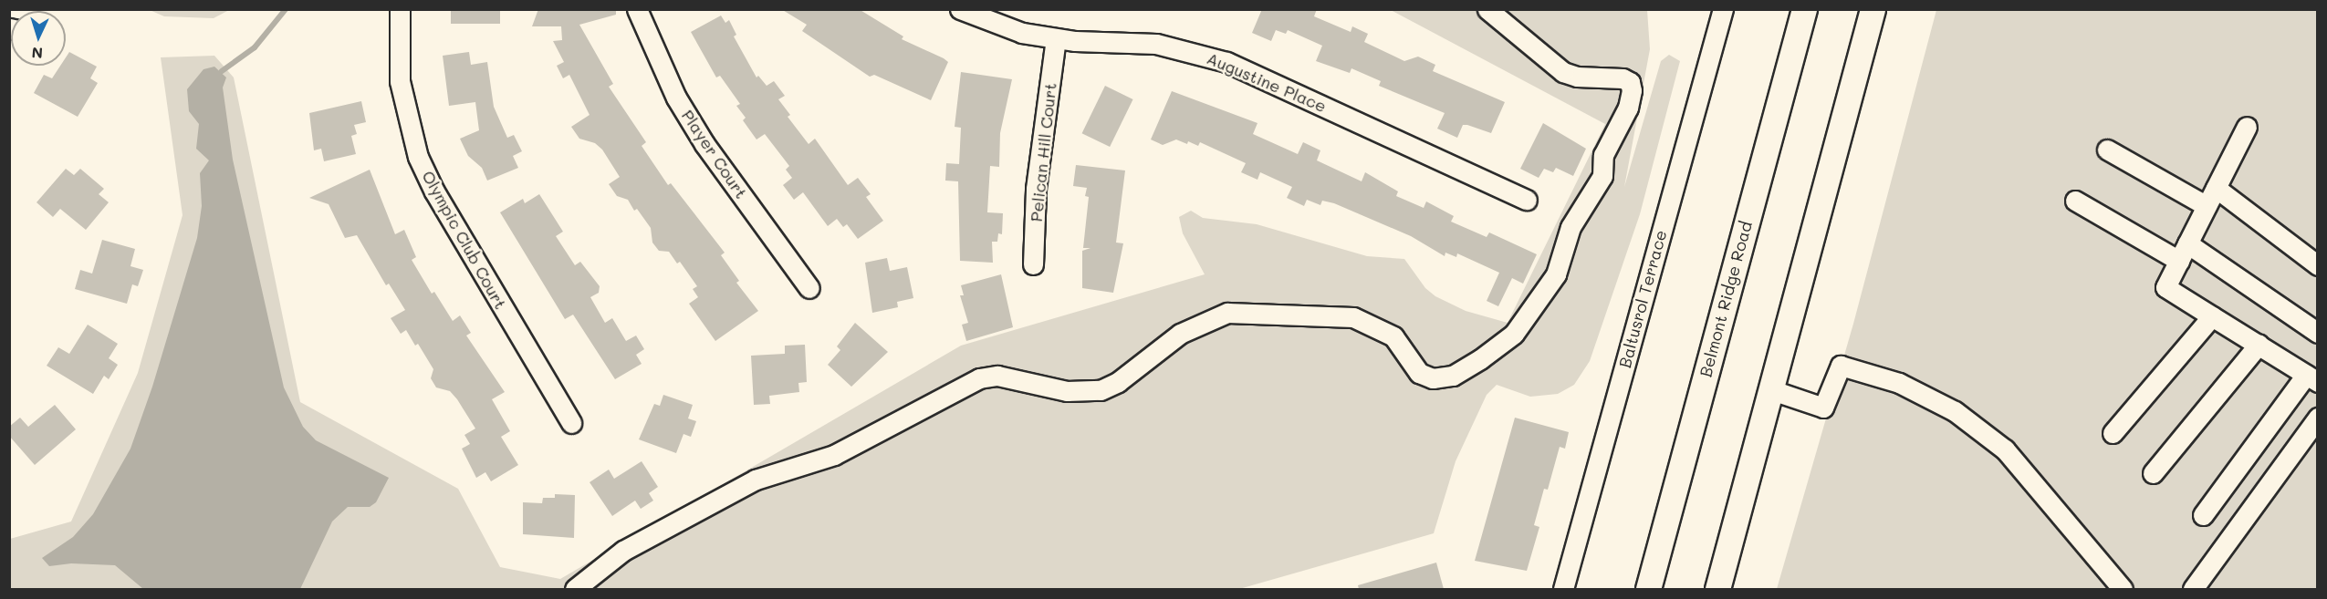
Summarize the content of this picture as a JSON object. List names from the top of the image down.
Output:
{
  "streets": {
    "main road": ["Belmont Ridge Road"],
    "street": [
      "Augustine Place",
      "Pelican Hill Court",
      "Player Court",
      "Olympic Club Court",
      "Baltusrol Terrace"
    ]
  },
  "crossings": [
    ["Augustine Place", "Pelican Hill Court"]
  ],
  "north": "bottom"
}
